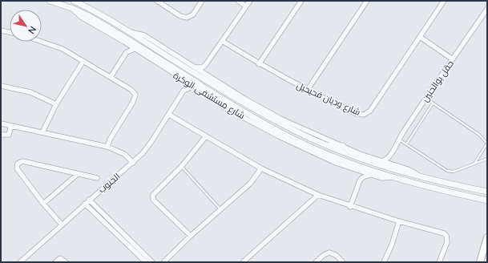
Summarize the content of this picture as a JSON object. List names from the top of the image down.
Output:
{
  "streets": {
    "street": [
      "حقل بوالحنين",
      "شارع مستشفى الوكرة",
      "شارع وديان فحيحيل",
      "الجنوب"
    ]
  },
  "crossings": [
    ["حقل بوالحنين", "شارع مستشفى الوكرة"]
  ],
  "north": "bottom right"
}
